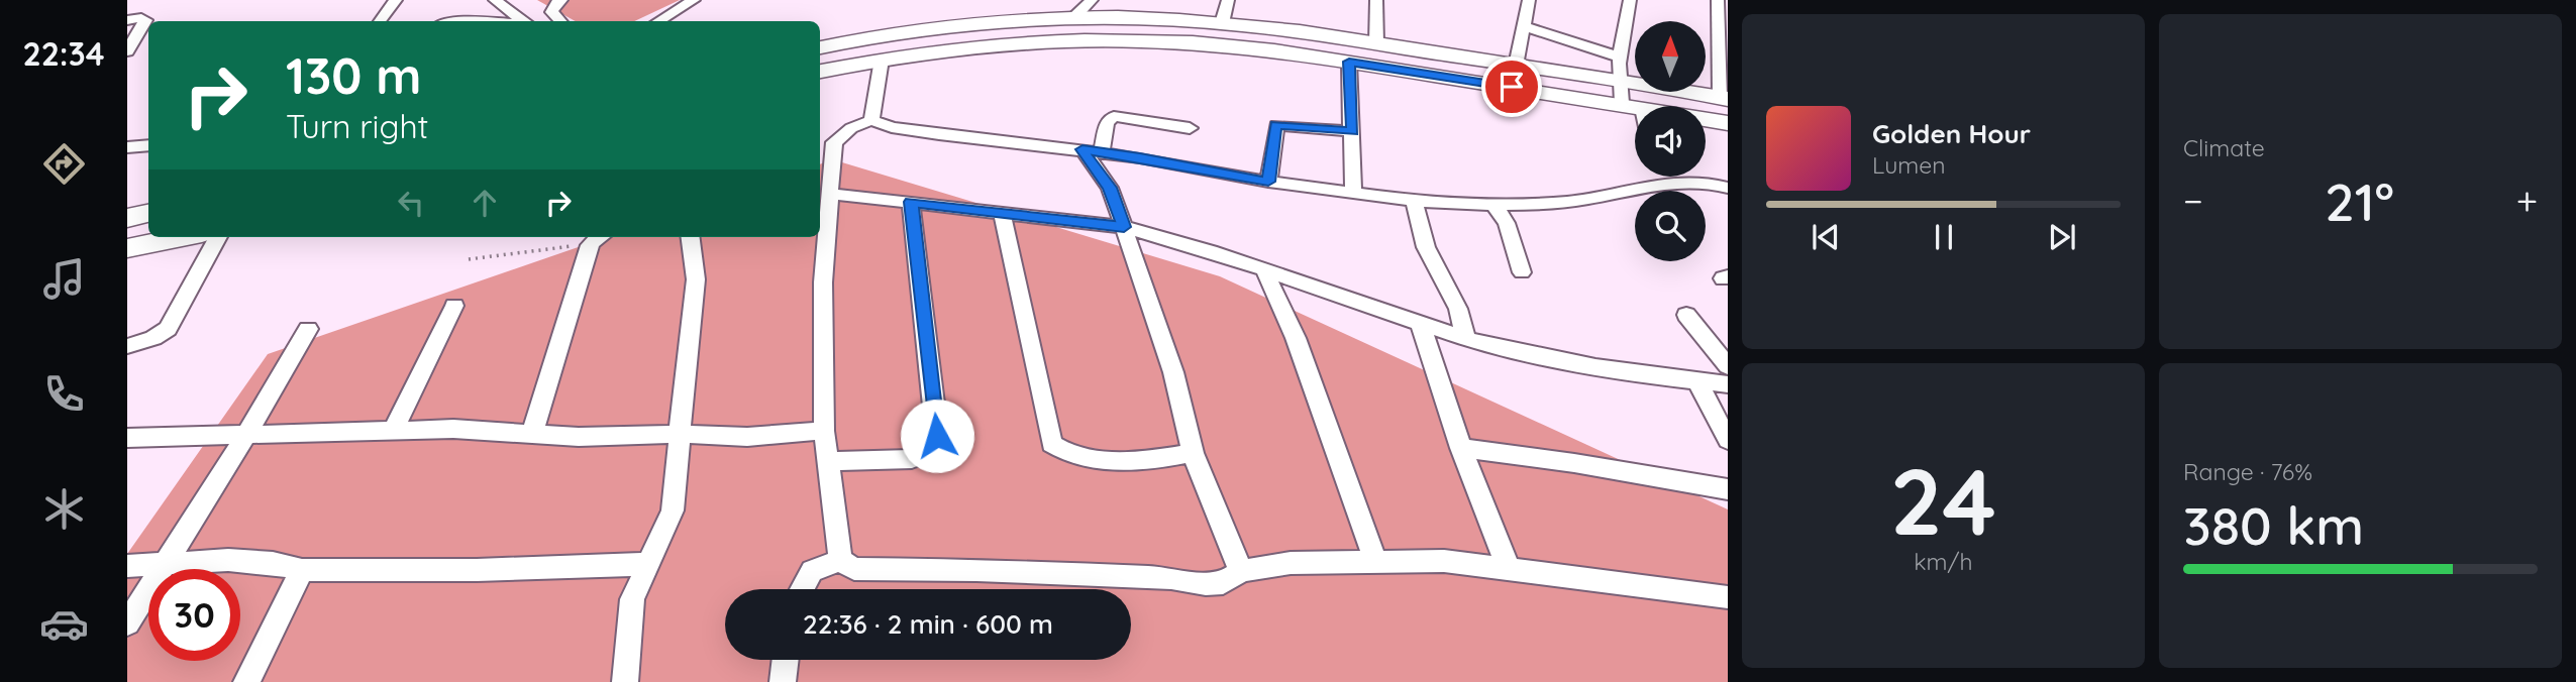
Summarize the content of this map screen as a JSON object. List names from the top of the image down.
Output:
{
  "north": "top",
  "page": {
    "tabs": "22:34",
    "tile": [
      "Climate",
      ["24", "km/h"],
      ["Range · 76%", "380 km"]
    ],
    "turn": ["130 m", "Turn right"],
    "song": ["Golden Hour", "Lumen"],
    "heat": ["−", "21°", "+"],
    "limit": "30",
    "trip": "22:36 · 2 min · 600 m"
  }
}
